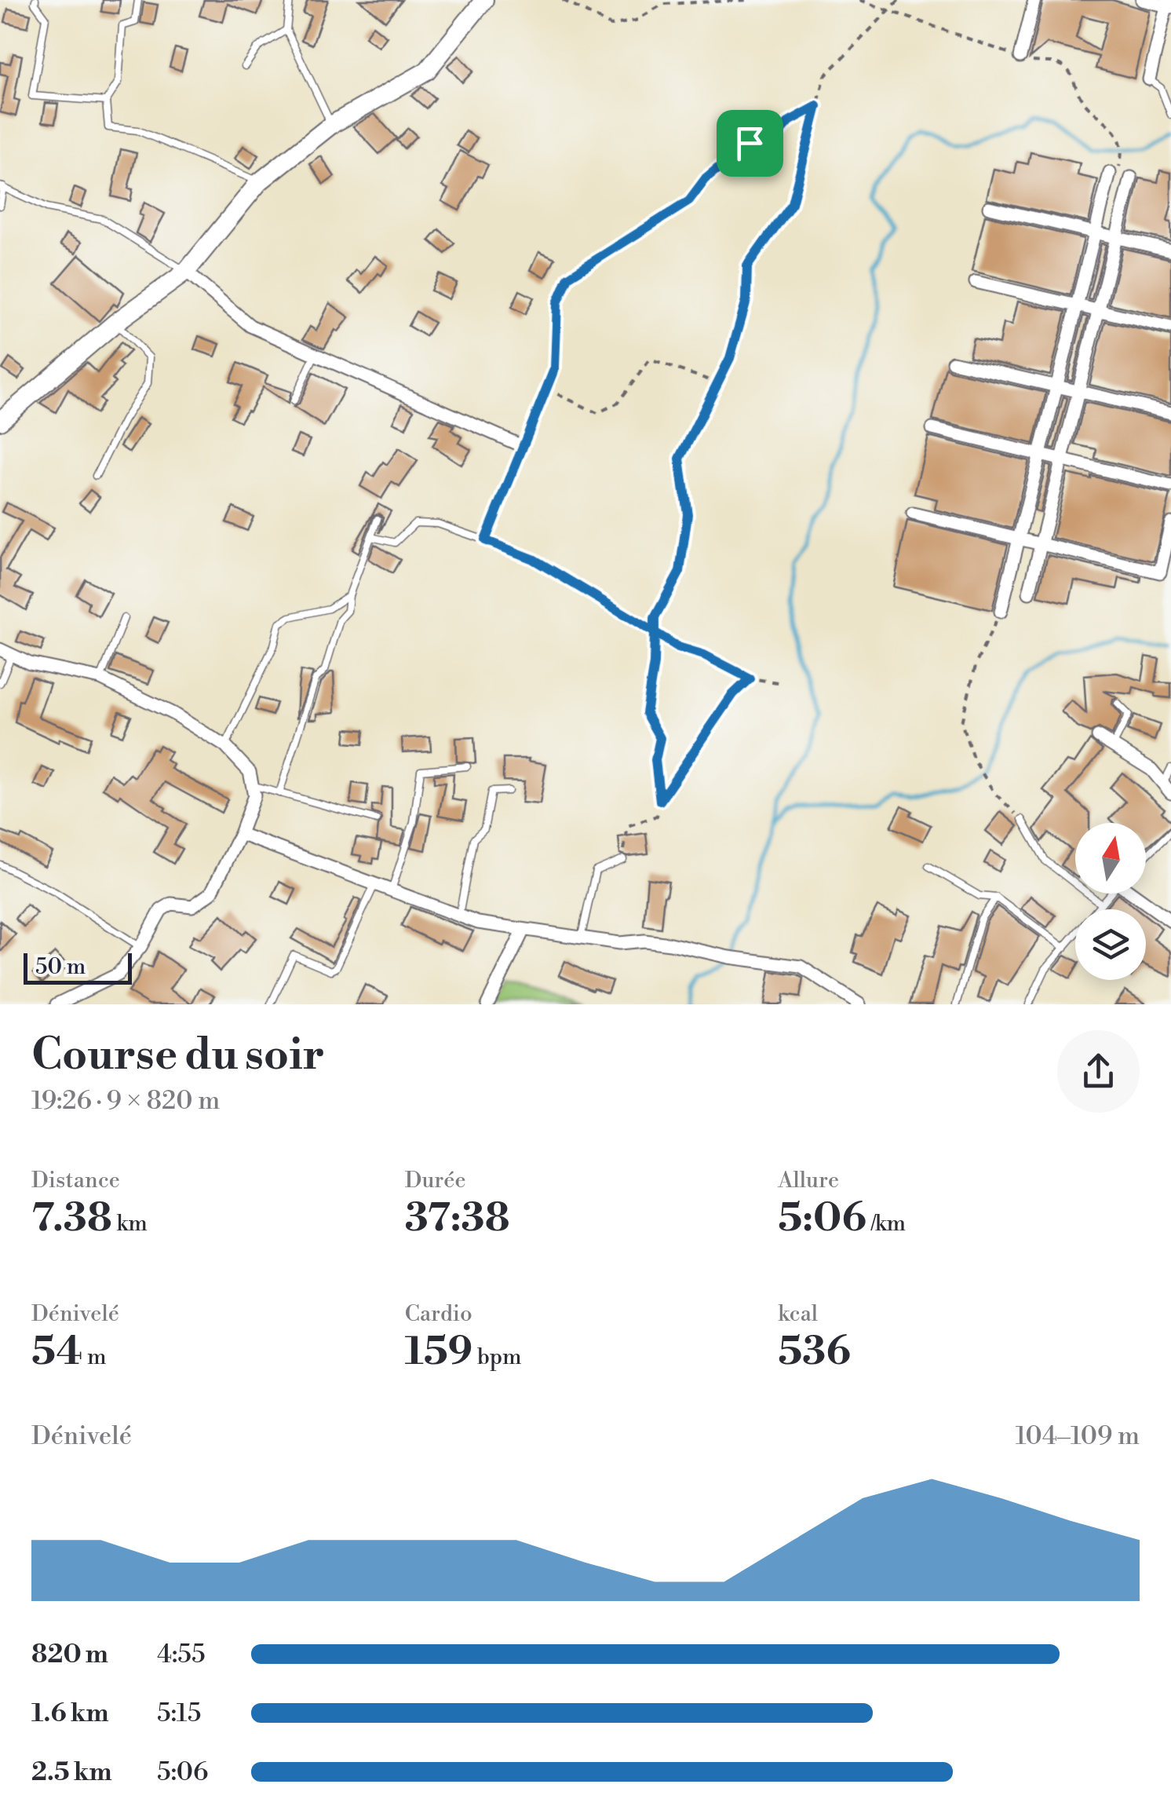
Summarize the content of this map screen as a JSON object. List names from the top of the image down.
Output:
{
  "scale_bar": "50 m",
  "north": "top",
  "page": {
    "scale": "50 m",
    "heading": ["Course du soir", "19:26 · 9 × 820 m"],
    "stats": [
      ["Distance", "7.38 km"],
      ["Durée", "37:38"],
      ["Allure", "5:06 /km"],
      ["Dénivelé", "54 m"],
      ["Cardio", "159 bpm"],
      ["kcal", "536"]
    ],
    "chart": ["Dénivelé", "104–109 m"],
    "list": [
      {
        "name": "820 m",
        "note": "4:55"
      },
      {
        "name": "1.6 km",
        "note": "5:15"
      },
      {
        "name": "2.5 km",
        "note": "5:06"
      }
    ]
  }
}
